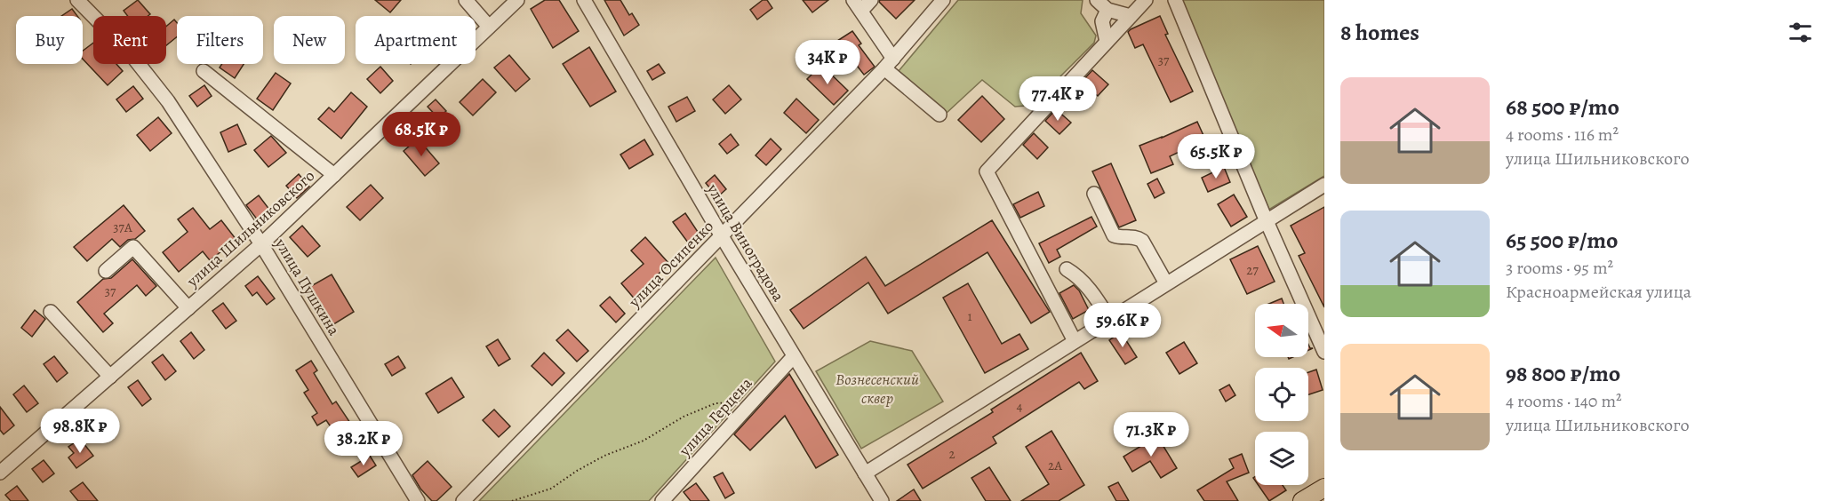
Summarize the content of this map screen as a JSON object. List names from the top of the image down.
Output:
{
  "streets": {
    "street": [
      "улица Шильниковского",
      "улица Виноградова",
      "улица Осипенко",
      "улица Пушкина",
      "улица Герцена"
    ]
  },
  "crossings": [
    ["улица Шильниковского", "улица Пушкина"],
    ["улица Виноградова", "улица Осипенко"],
    ["улица Виноградова", "улица Герцена"]
  ],
  "parks": ["Вознесенский сквер"],
  "house_numbers": [
    "37",
    "37А",
    "27",
    "37",
    "1",
    "4",
    "2",
    "2А"
  ],
  "north": "left",
  "page": {
    "heading": "8 homes",
    "chip": [
      "Buy",
      "Rent",
      "Filters",
      "New",
      "Apartment"
    ],
    "price": [
      "34K ₽",
      "77.4K ₽",
      "68.5K ₽",
      "65.5K ₽",
      "59.6K ₽",
      "98.8K ₽",
      "71.3K ₽",
      "38.2K ₽"
    ],
    "list": [
      {
        "name": "68 500 ₽/mo",
        "note": "4 rooms · 116 m² · улица Шильниковского"
      },
      {
        "name": "65 500 ₽/mo",
        "note": "3 rooms · 95 m² · Красноармейская улица"
      },
      {
        "name": "98 800 ₽/mo",
        "note": "4 rooms · 140 m² · улица Шильниковского"
      }
    ]
  }
}
